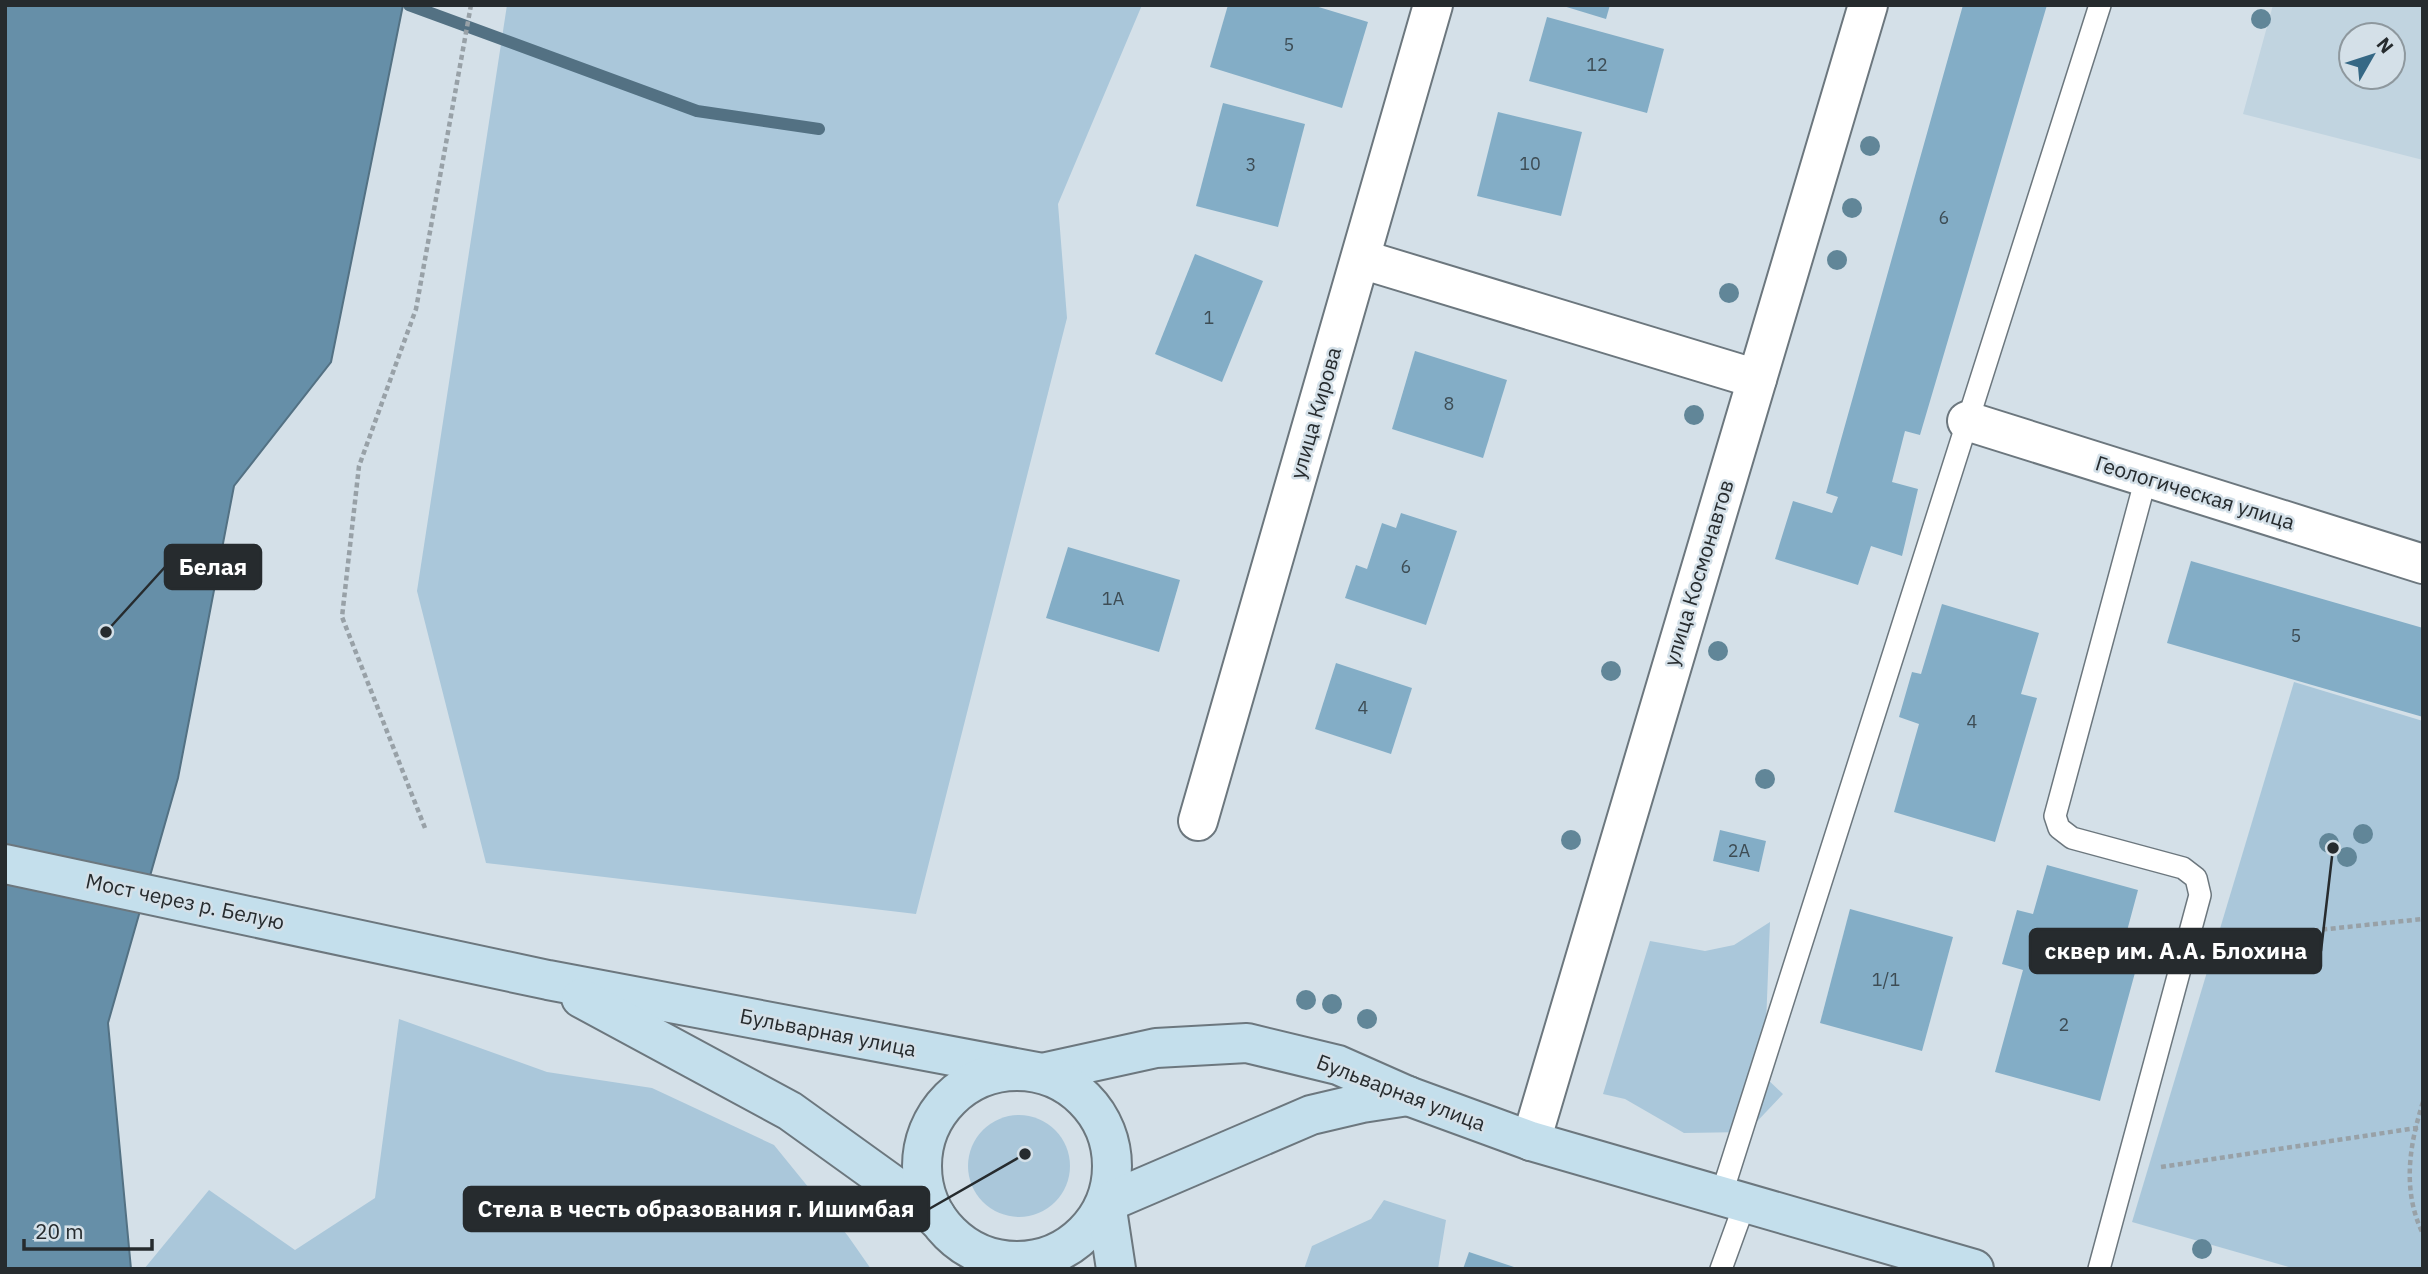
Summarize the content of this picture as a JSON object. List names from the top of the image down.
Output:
{
  "streets": {
    "main road": ["Мост через р. Белую", "Бульварная улица"],
    "street": ["улица Кирова", "Геологическая улица", "улица Космонавтов"]
  },
  "crossings": [
    ["улица Космонавтов", "Бульварная улица"],
    ["Мост через р. Белую", "Бульварная улица"]
  ],
  "places": ["Белая", "сквер им. А.А. Блохина", "Стела в честь образования г. Ишимбая"],
  "house_numbers": [
    "5",
    "12",
    "10",
    "3",
    "6",
    "1",
    "8",
    "6",
    "1А",
    "5",
    "4",
    "4",
    "2А",
    "1/1",
    "2"
  ],
  "scale_bar": "20 m",
  "north": "top right"
}
